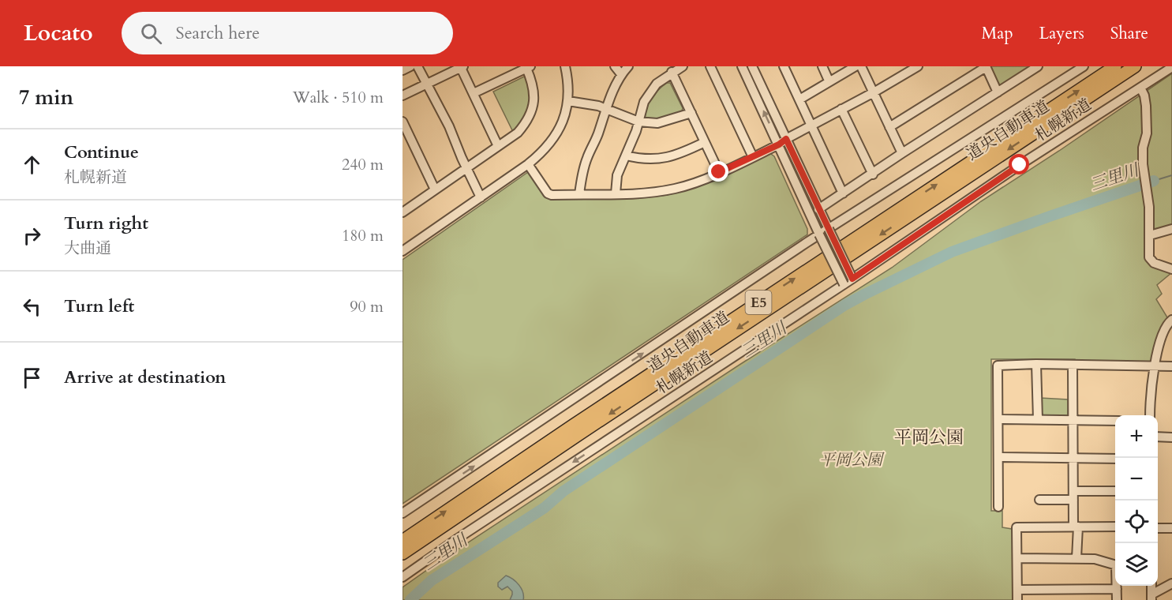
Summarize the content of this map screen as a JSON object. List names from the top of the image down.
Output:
{
  "streets": {
    "highway": ["道央自動車道", "E5"],
    "street": ["札幌新道"]
  },
  "districts": ["平岡公園"],
  "water": ["三里川"],
  "parks": ["平岡公園"],
  "page": {
    "header": "Locato",
    "search": "Search here",
    "nav": ["Map", "Layers", "Share"],
    "heading": ["7 min", "Walk · 510 m"],
    "list": [
      ["Continue", "札幌新道", "240 m"],
      ["Turn right", "大曲通", "180 m"],
      ["Turn left", "90 m"],
      "Arrive at destination"
    ],
    "map_buttons": ["+", "−"]
  }
}
